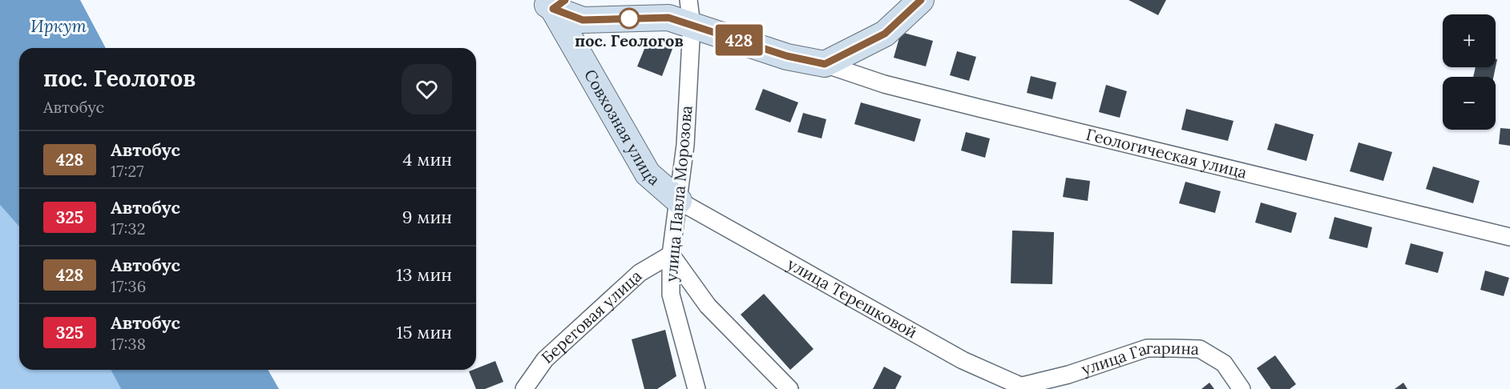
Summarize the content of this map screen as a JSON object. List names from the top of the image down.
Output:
{
  "streets": {
    "street": [
      "Совхозная улица",
      "Геологическая улица",
      "улица Павла Морозова",
      "улица Терешковой",
      "Береговая улица",
      "улица Гагарина"
    ]
  },
  "crossings": [
    ["Совхозная улица", "улица Павла Морозова"],
    ["Совхозная улица", "улица Терешковой"],
    ["улица Павла Морозова", "улица Терешковой"],
    ["улица Павла Морозова", "Береговая улица"],
    ["улица Терешковой", "улица Гагарина"]
  ],
  "water": ["Иркут"],
  "places": ["пос. Геологов"],
  "lines": ["bus line 428"],
  "page": {
    "on_map": "428",
    "map_buttons": ["+", "−"],
    "heading": ["пос. Геологов", "Автобус"],
    "list": [
      {
        "mark": "428",
        "name": "Автобус",
        "note": "17:27",
        "value": "4 мин"
      },
      {
        "mark": "325",
        "name": "Автобус",
        "note": "17:32",
        "value": "9 мин"
      },
      {
        "mark": "428",
        "name": "Автобус",
        "note": "17:36",
        "value": "13 мин"
      },
      {
        "mark": "325",
        "name": "Автобус",
        "note": "17:38",
        "value": "15 мин"
      }
    ]
  }
}
